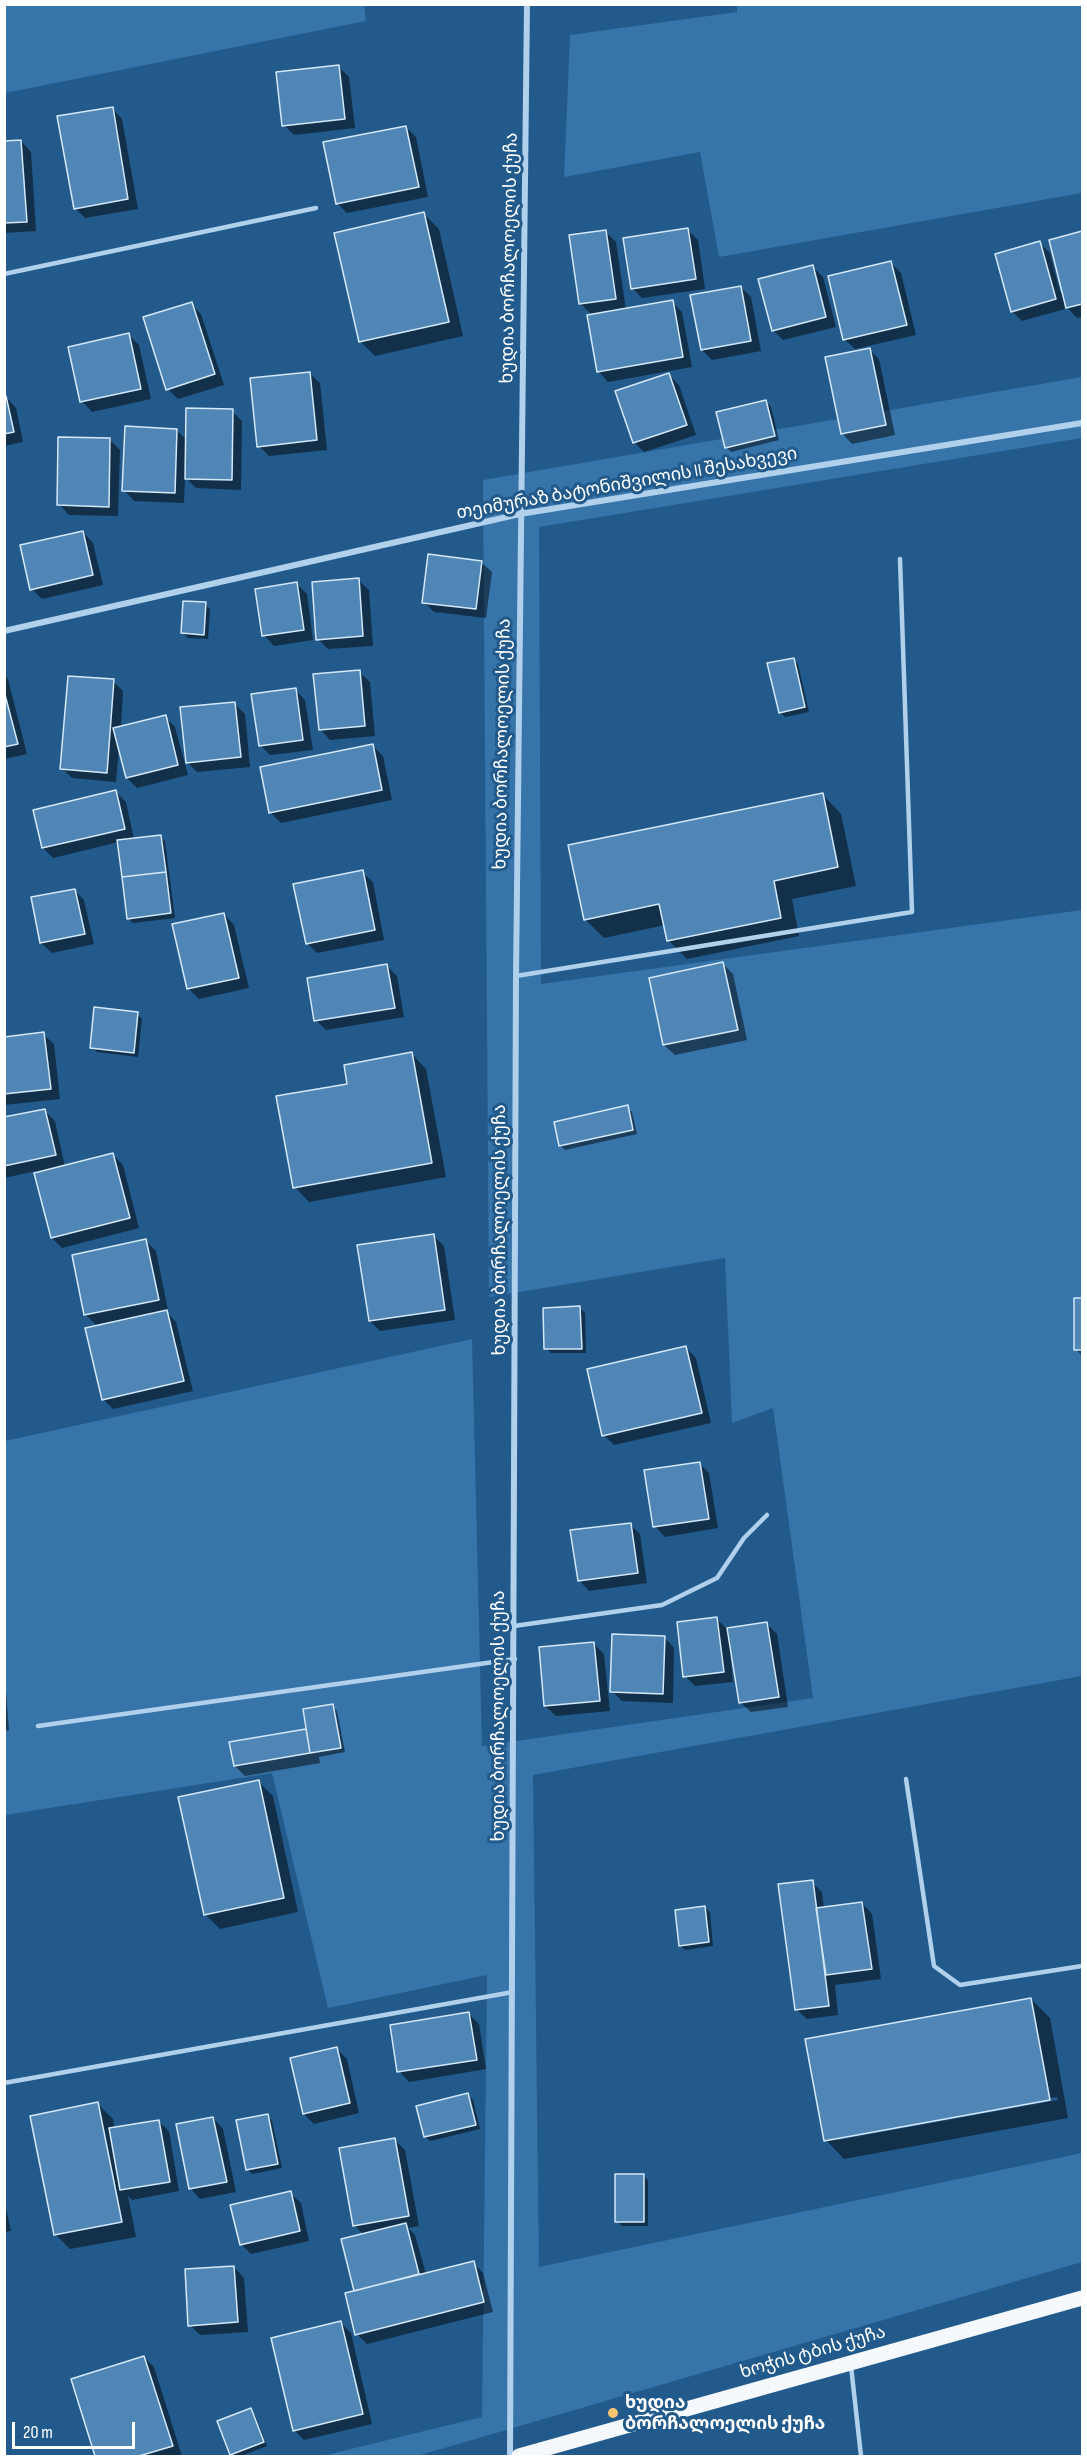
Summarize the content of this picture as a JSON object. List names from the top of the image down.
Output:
{
  "streets": {
    "main road": ["ხოჭის ტბის ქუჩა"],
    "street": ["ხუდია ბორჩალოელის ქუჩა", "თეიმურაზ ბატონიშვილის II შესახვევი"]
  },
  "crossings": [
    ["ხუდია ბორჩალოელის ქუჩა", "თეიმურაზ ბატონიშვილის II შესახვევი"]
  ],
  "places": ["ხუდია ბორჩალოელის ქუჩა"],
  "scale_bar": "20 m"
}
